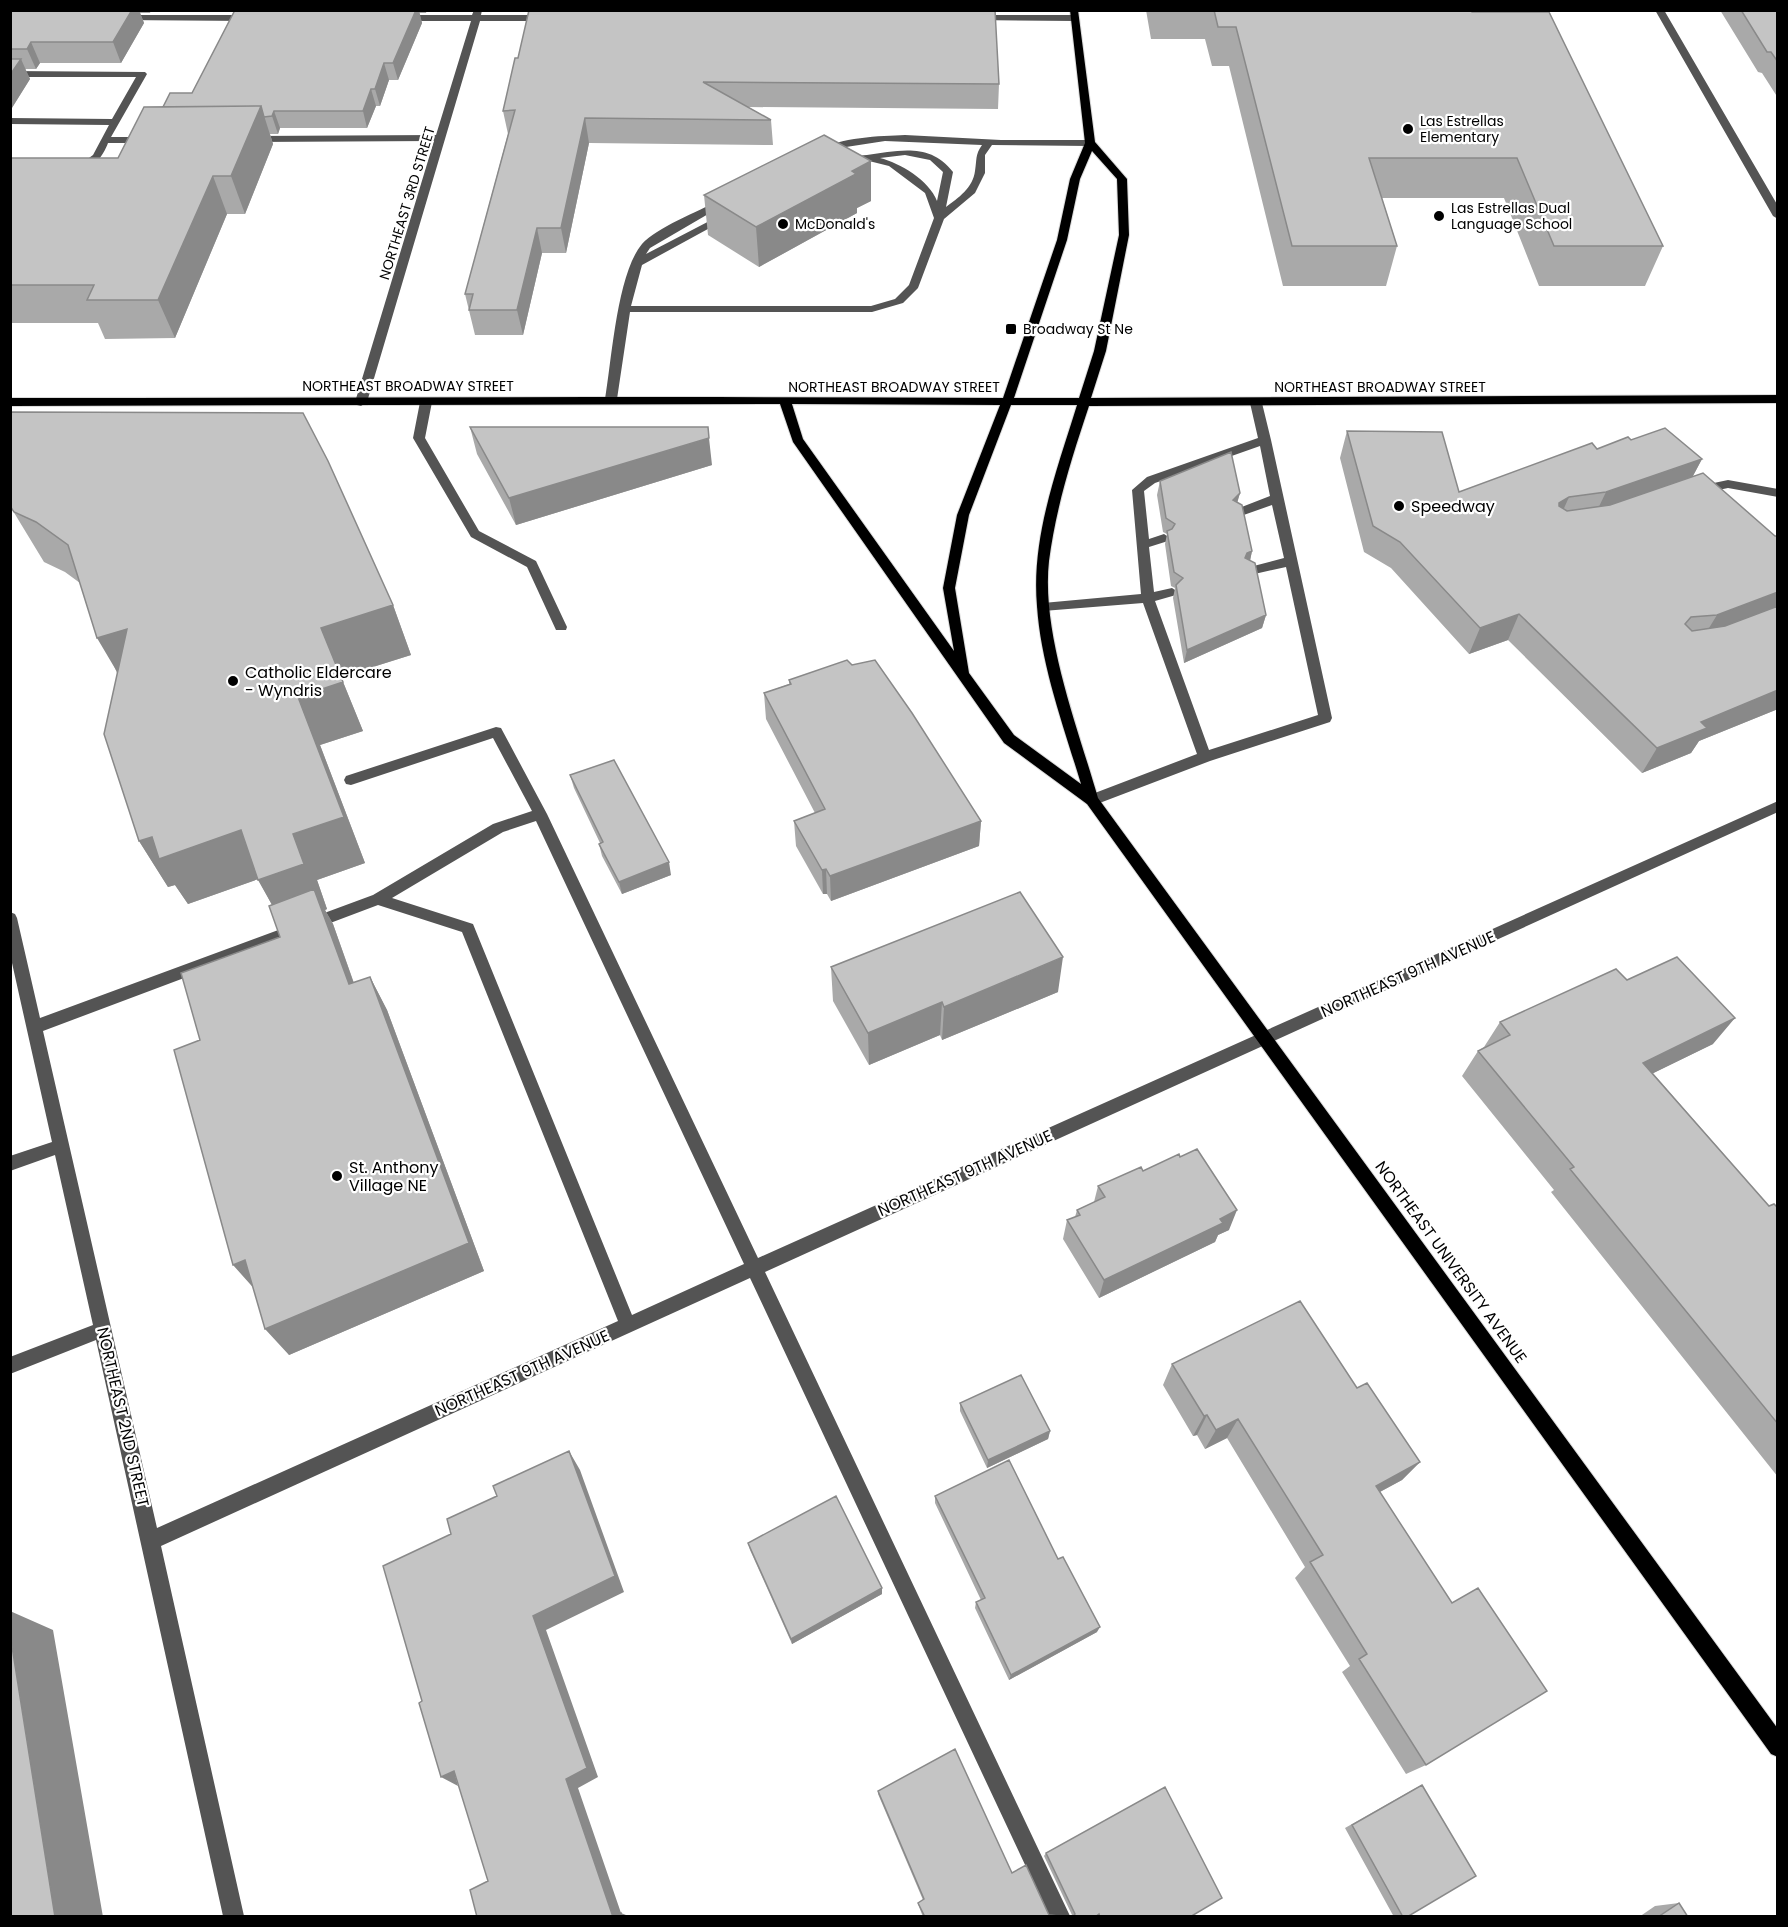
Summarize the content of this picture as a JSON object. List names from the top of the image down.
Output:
{
  "streets": {
    "main road": ["NORTHEAST BROADWAY STREET", "NORTHEAST UNIVERSITY AVENUE"],
    "street": ["NORTHEAST 3RD STREET", "NORTHEAST 9TH AVENUE", "NORTHEAST 2ND STREET"]
  },
  "crossings": [
    ["NORTHEAST 3RD STREET", "NORTHEAST BROADWAY STREET"],
    ["NORTHEAST BROADWAY STREET", "NORTHEAST UNIVERSITY AVENUE"],
    ["NORTHEAST 9TH AVENUE", "NORTHEAST UNIVERSITY AVENUE"],
    ["NORTHEAST 9TH AVENUE", "NORTHEAST 2ND STREET"]
  ],
  "places": {
    "other": [
      "Las Estrellas Elementary",
      "Las Estrellas Dual Language School",
      "McDonald's",
      "Speedway",
      "Catholic Eldercare - Wyndris",
      "St. Anthony Village NE"
    ],
    "transit": ["Broadway St Ne"]
  }
}
